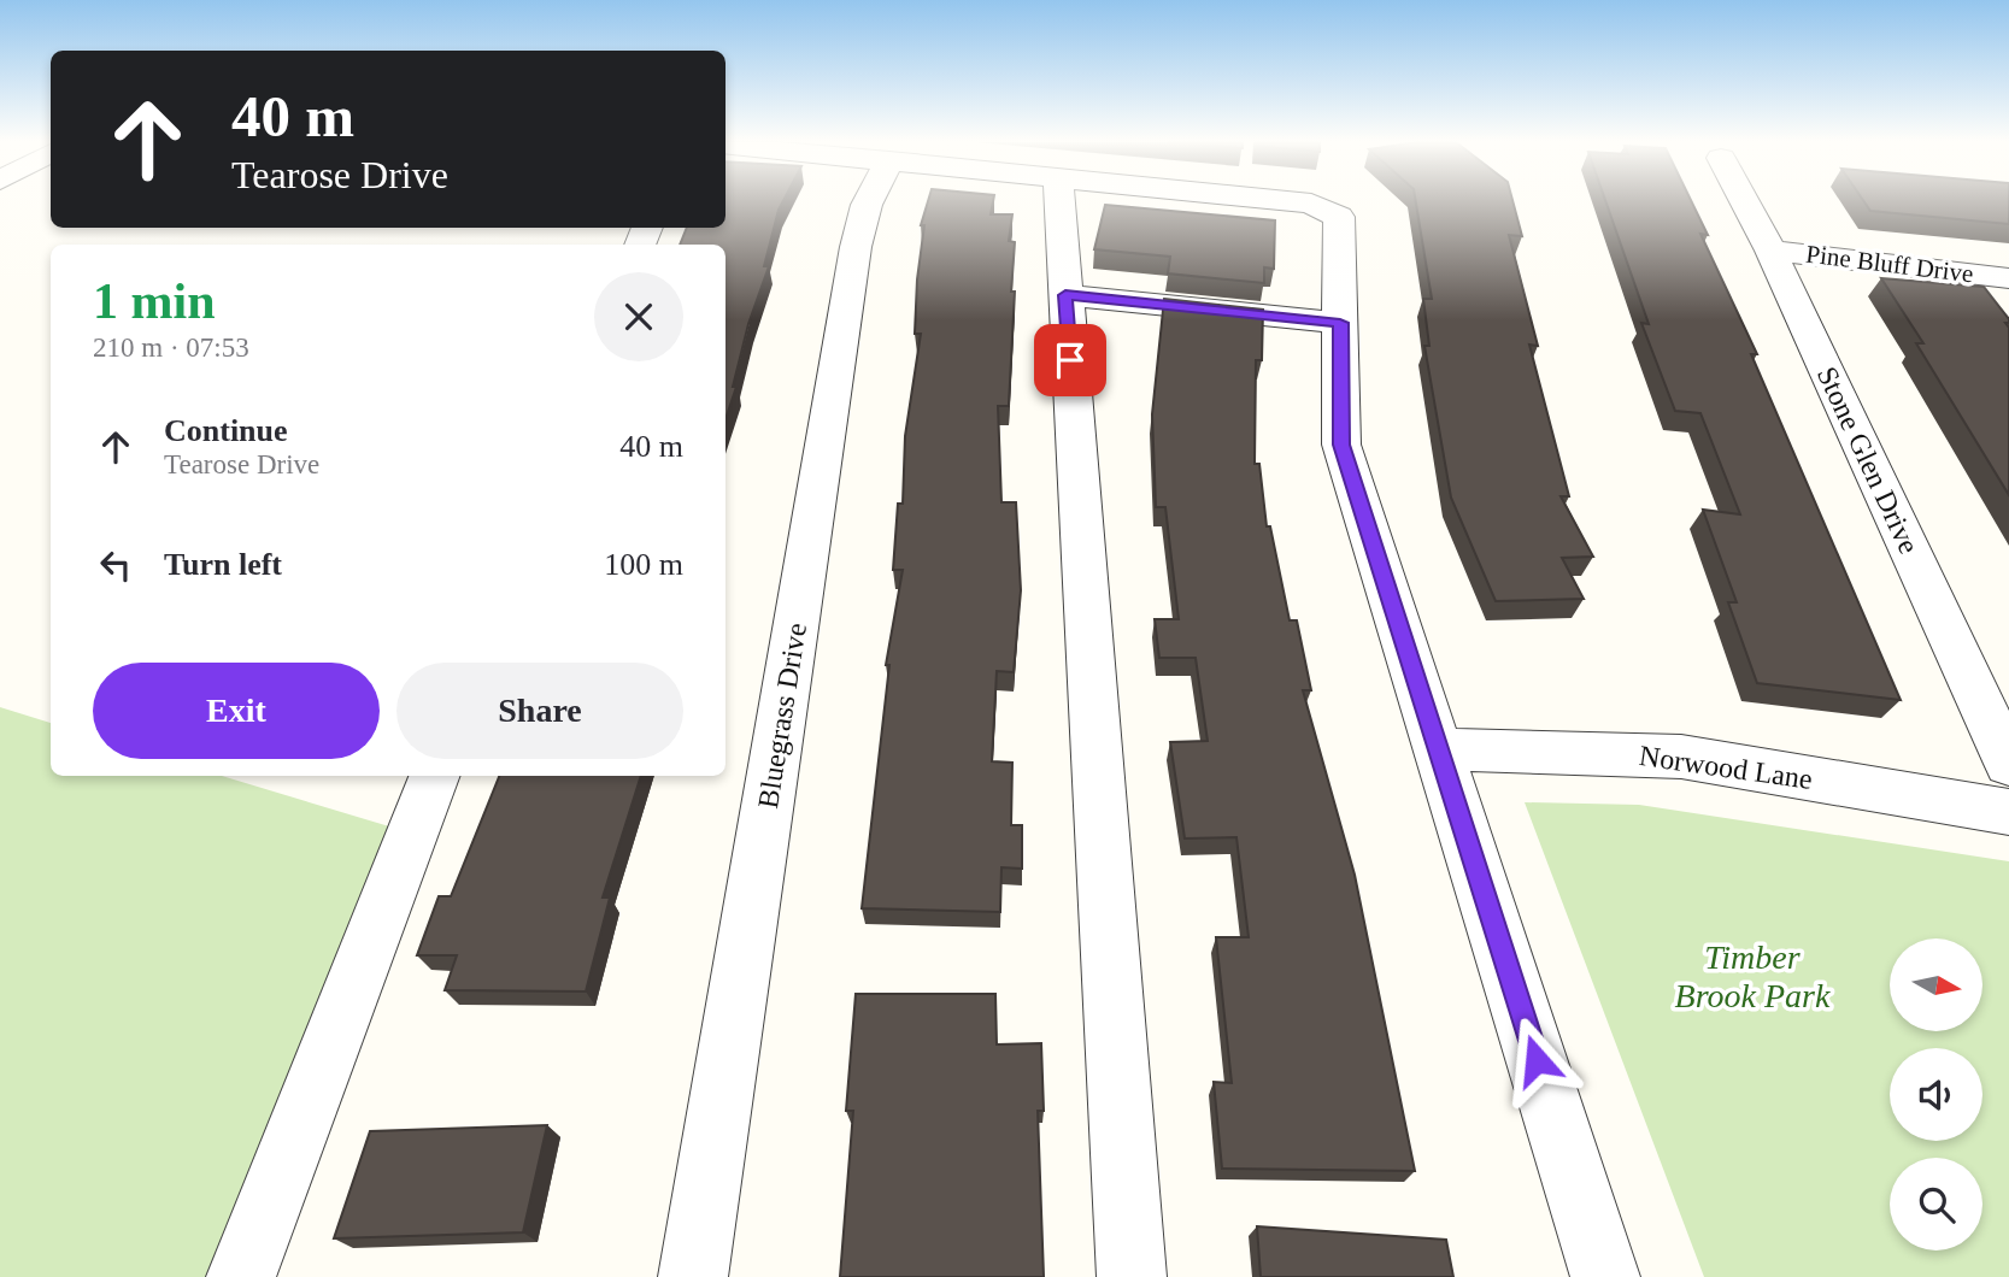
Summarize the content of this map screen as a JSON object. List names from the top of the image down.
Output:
{
  "streets": {
    "street": [
      "Pine Bluff Drive",
      "Stone Glen Drive",
      "Bluegrass Drive",
      "Norwood Lane"
    ]
  },
  "crossings": [
    ["Pine Bluff Drive", "Stone Glen Drive"]
  ],
  "parks": ["Timber Brook Park"],
  "north": "right",
  "page": {
    "turn": ["40 m", "Tearose Drive"],
    "heading": ["1 min", "210 m · 07:53"],
    "list": [
      {
        "name": "Continue",
        "note": "Tearose Drive",
        "value": "40 m"
      },
      {
        "name": "Turn left",
        "value": "100 m"
      }
    ],
    "buttons": ["Exit", "Share"]
  }
}
